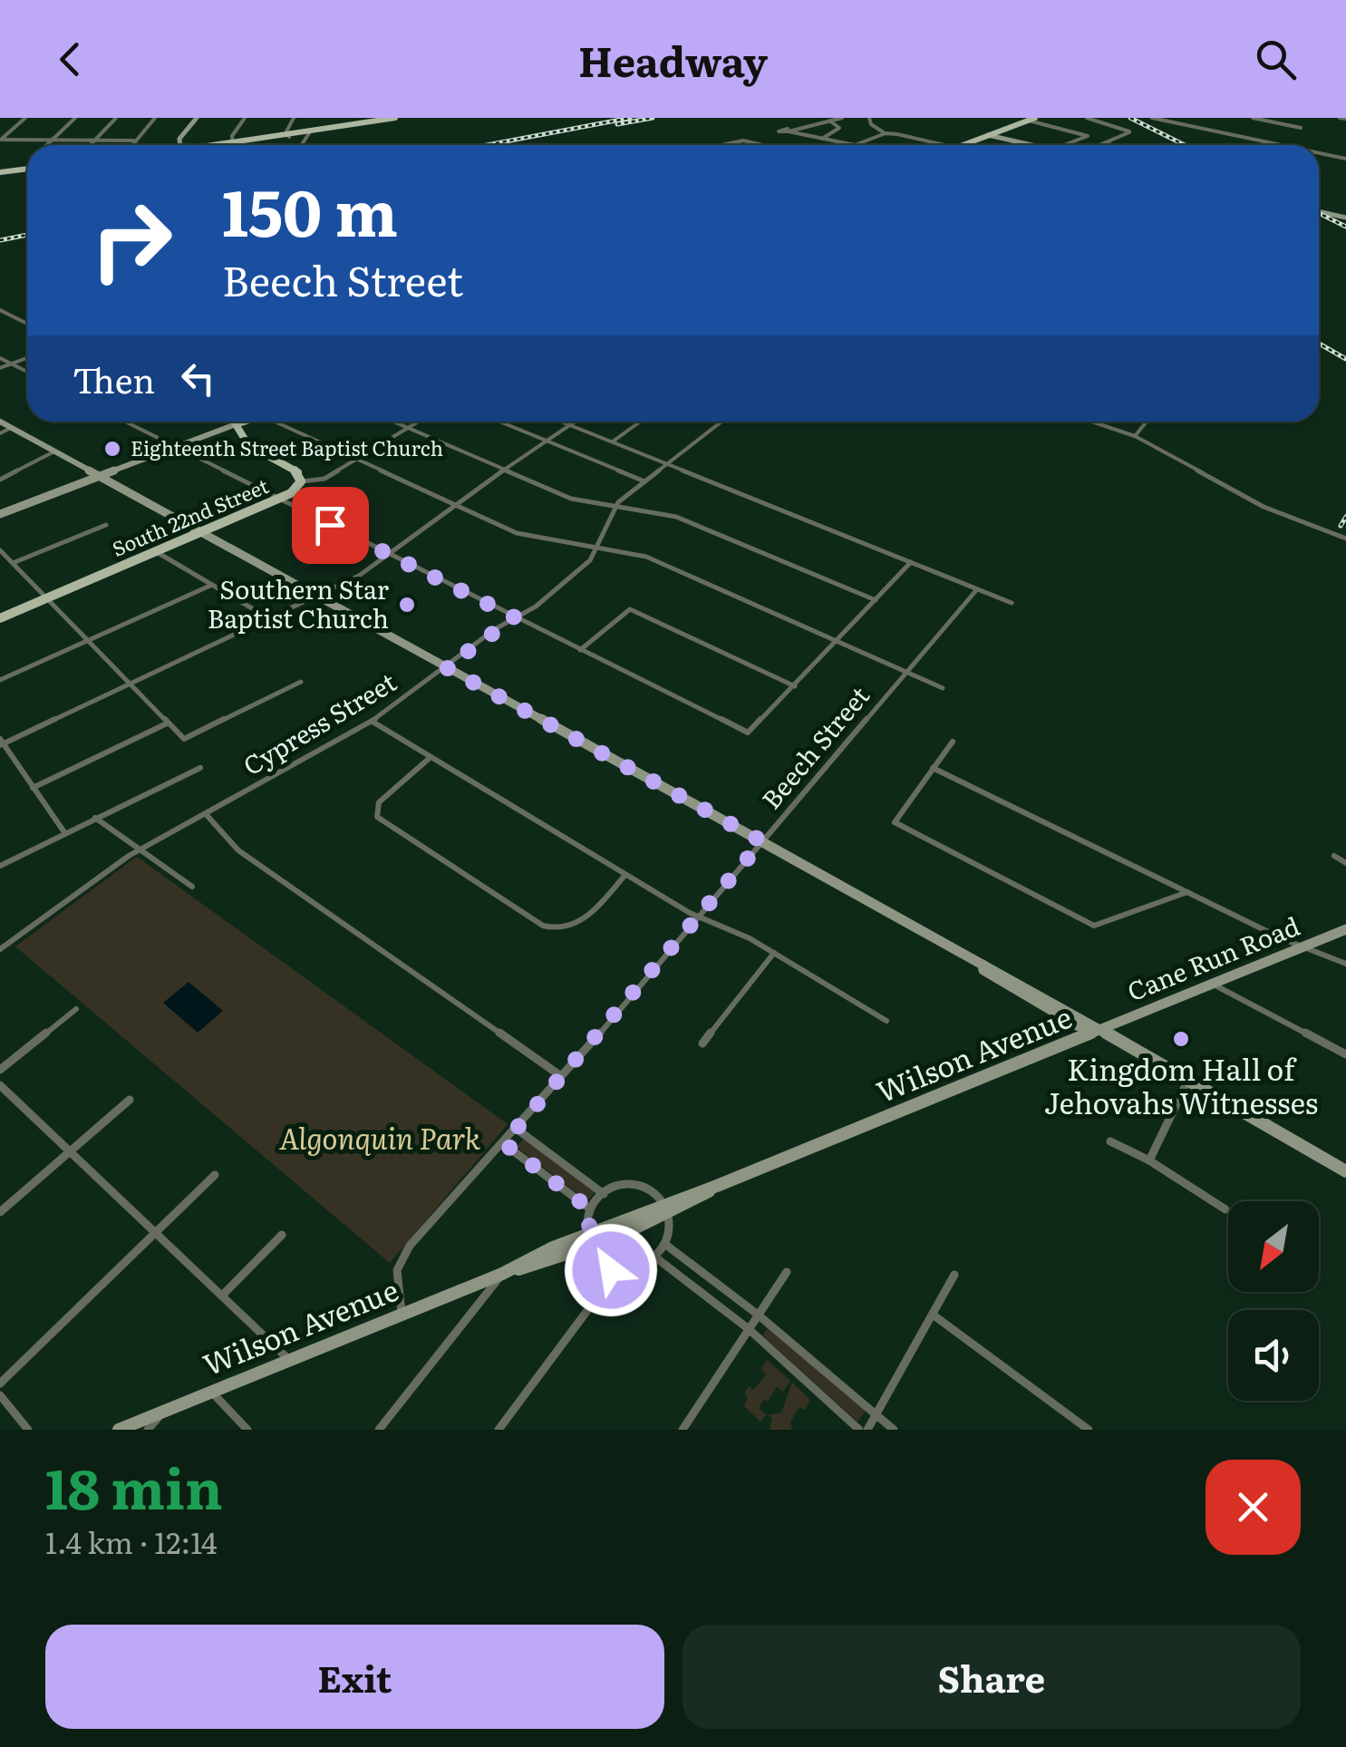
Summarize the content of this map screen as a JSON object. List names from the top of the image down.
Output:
{
  "streets": {
    "main road": ["South 22nd Street", "Cane Run Road", "Wilson Avenue"],
    "street": ["Cypress Street", "Beech Street"]
  },
  "crossings": [
    ["Beech Street", "Wilson Avenue"],
    ["Cane Run Road", "Wilson Avenue"]
  ],
  "parks": ["Algonquin Park"],
  "places": ["Eighteenth Street Baptist Church", "Southern Star Baptist Church", "Kingdom Hall of Jehovahs Witnesses"],
  "north": "bottom left",
  "page": {
    "header": "Headway",
    "turn": ["150 m", "Beech Street"],
    "then": "Then",
    "heading": ["18 min", "1.4 km · 12:14"],
    "buttons": ["Exit", "Share"]
  }
}
